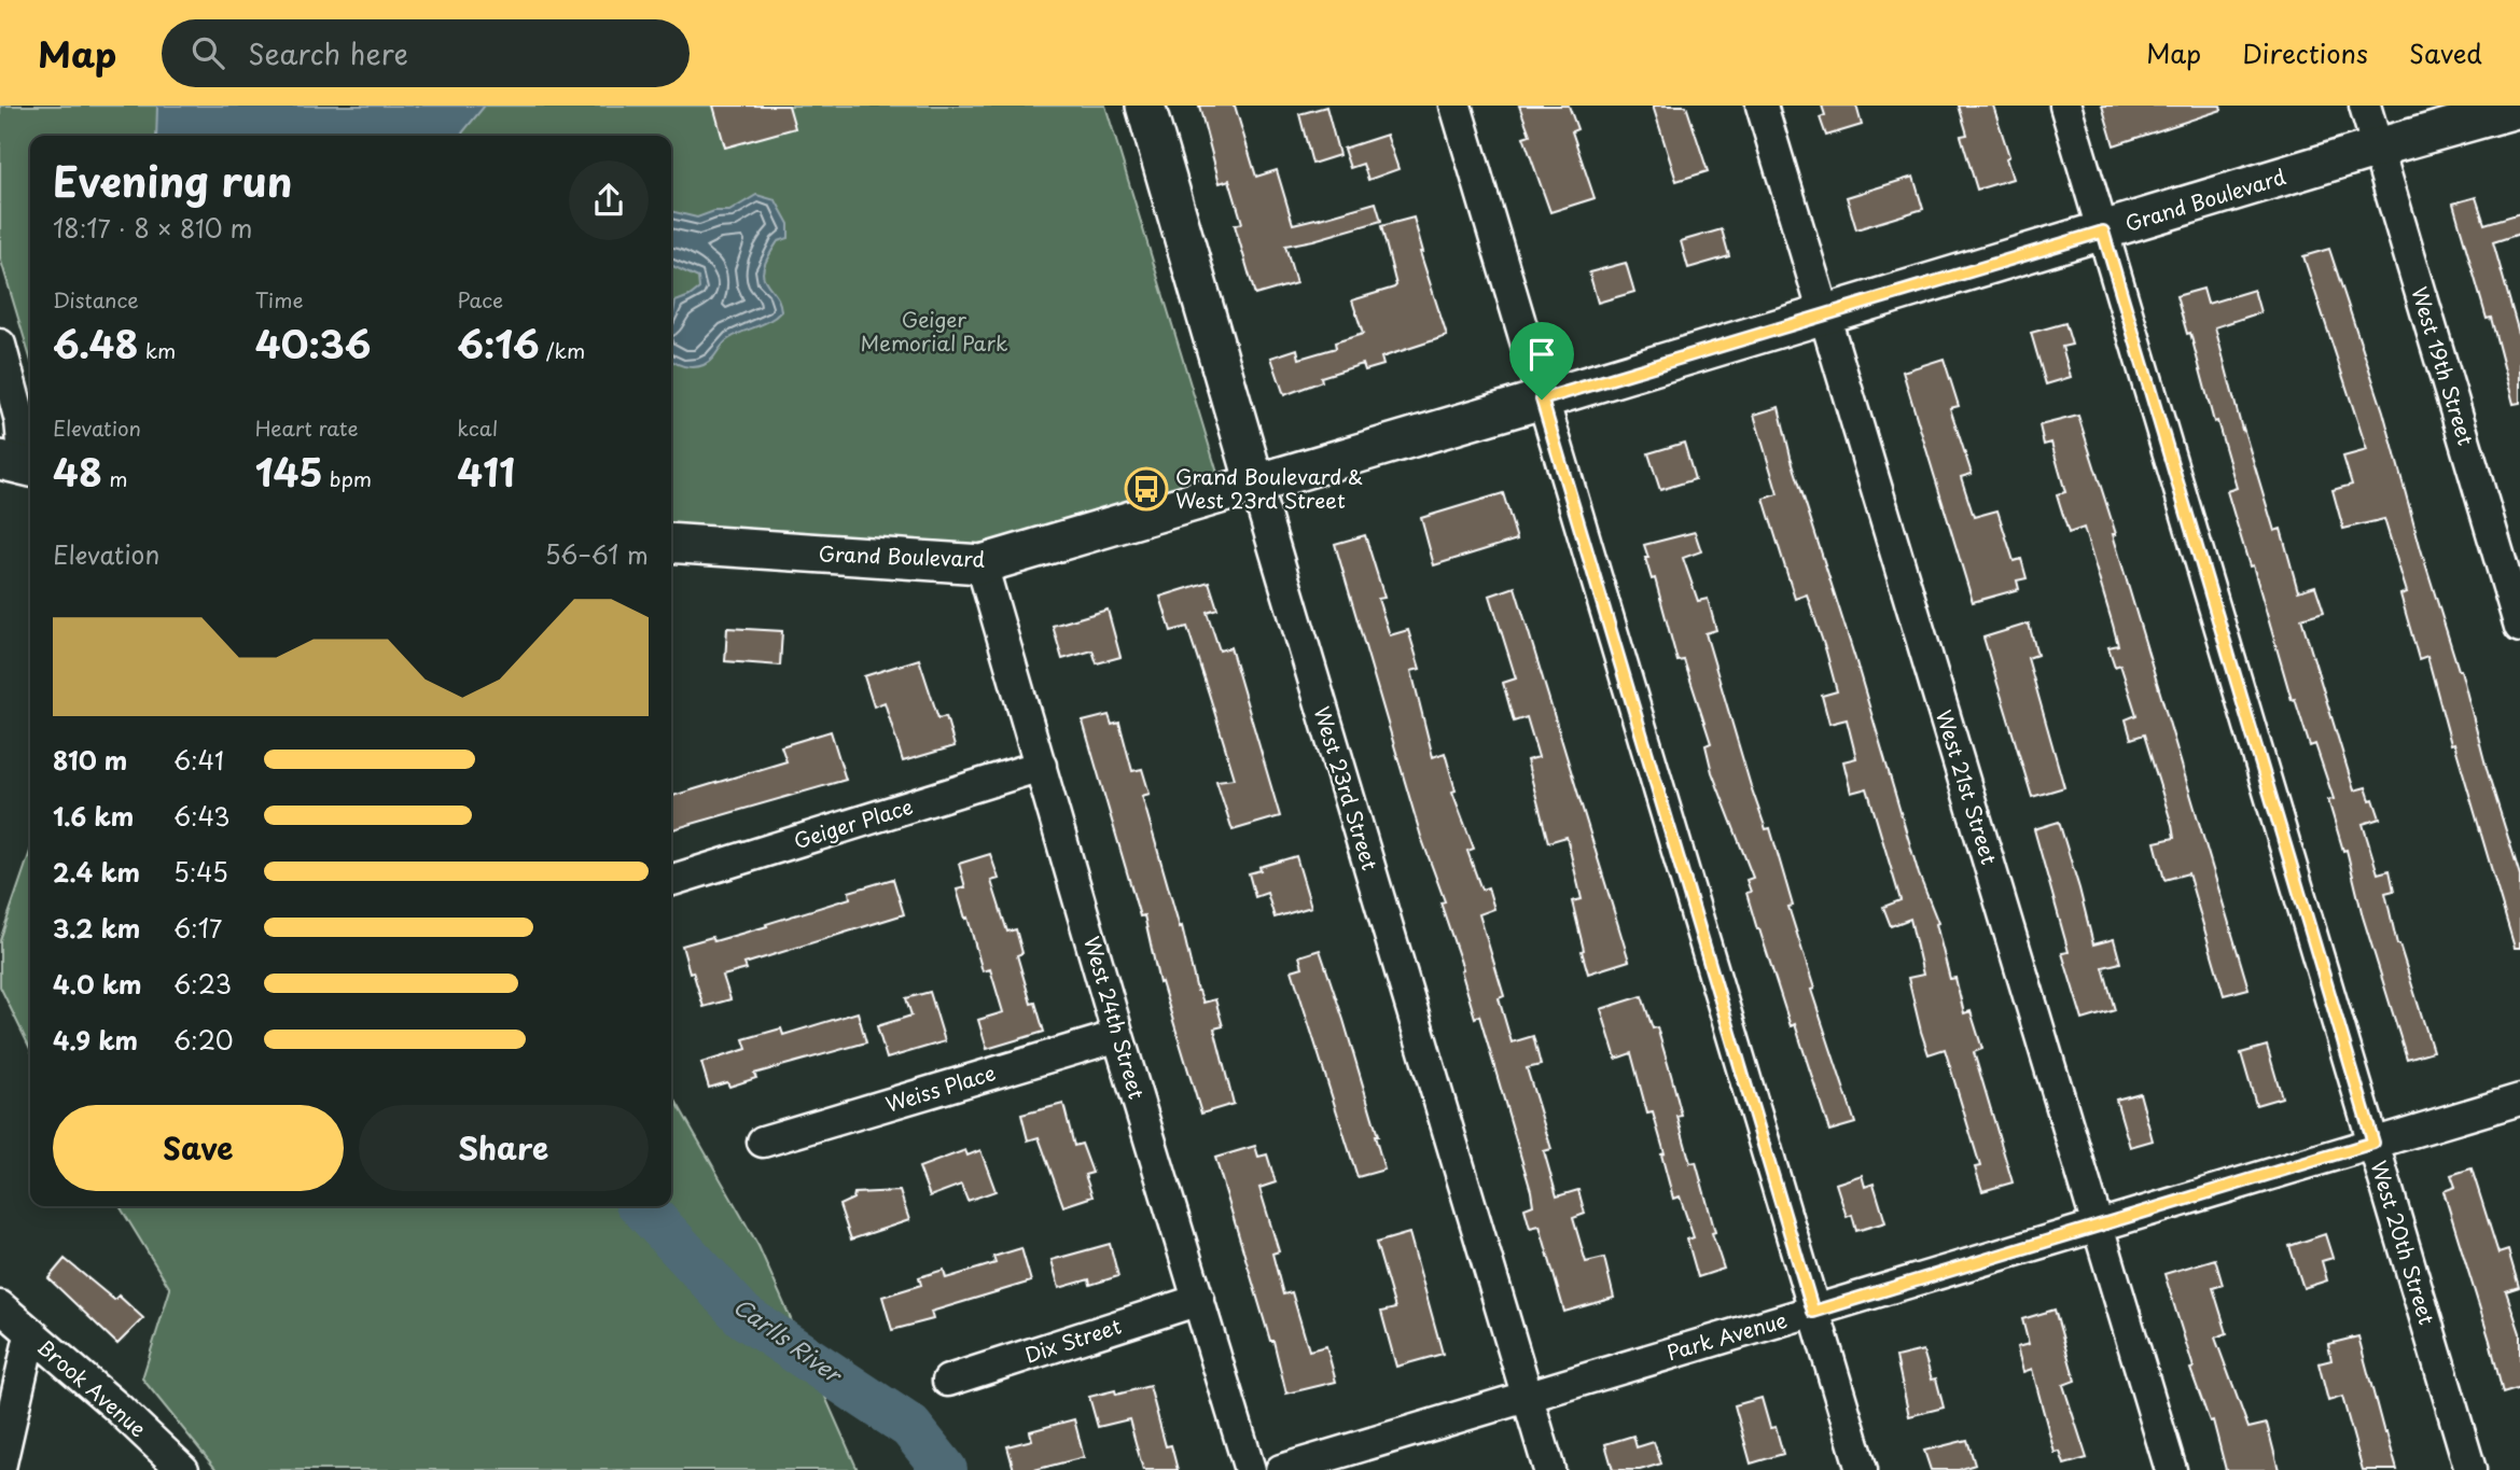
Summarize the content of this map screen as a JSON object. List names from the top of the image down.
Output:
{
  "streets": {
    "street": [
      "Grand Boulevard",
      "West 19th Street",
      "West 21st Street",
      "West 23rd Street",
      "Geiger Place",
      "West 24th Street",
      "Weiss Place",
      "West 20th Street",
      "Park Avenue",
      "Dix Street",
      "Brook Avenue"
    ]
  },
  "crossings": [
    ["Grand Boulevard", "West 19th Street"],
    ["Grand Boulevard", "West 21st Street"],
    ["Grand Boulevard", "West 23rd Street"],
    ["Grand Boulevard", "West 24th Street"],
    ["Grand Boulevard", "West 20th Street"],
    ["West 21st Street", "Park Avenue"],
    ["West 23rd Street", "Park Avenue"],
    ["Geiger Place", "West 24th Street"],
    ["West 24th Street", "Weiss Place"],
    ["West 24th Street", "Dix Street"],
    ["West 20th Street", "Park Avenue"]
  ],
  "water": ["Carlls River"],
  "parks": ["Geiger Memorial Park"],
  "places": {
    "bus stop": ["Grand Boulevard & West 23rd Street"]
  },
  "page": {
    "header": "Map",
    "search": "Search here",
    "nav": ["Map", "Directions", "Saved"],
    "heading": ["Evening run", "18:17 · 8 × 810 m"],
    "stats": [
      ["Distance", "6.48 km"],
      ["Time", "40:36"],
      ["Pace", "6:16 /km"],
      ["Elevation", "48 m"],
      ["Heart rate", "145 bpm"],
      ["kcal", "411"]
    ],
    "chart": ["Elevation", "56–61 m"],
    "list": [
      {
        "name": "810 m",
        "note": "6:41"
      },
      {
        "name": "1.6 km",
        "note": "6:43"
      },
      {
        "name": "2.4 km",
        "note": "5:45"
      },
      {
        "name": "3.2 km",
        "note": "6:17"
      },
      {
        "name": "4.0 km",
        "note": "6:23"
      },
      {
        "name": "4.9 km",
        "note": "6:20"
      }
    ],
    "buttons": ["Save", "Share"]
  }
}
